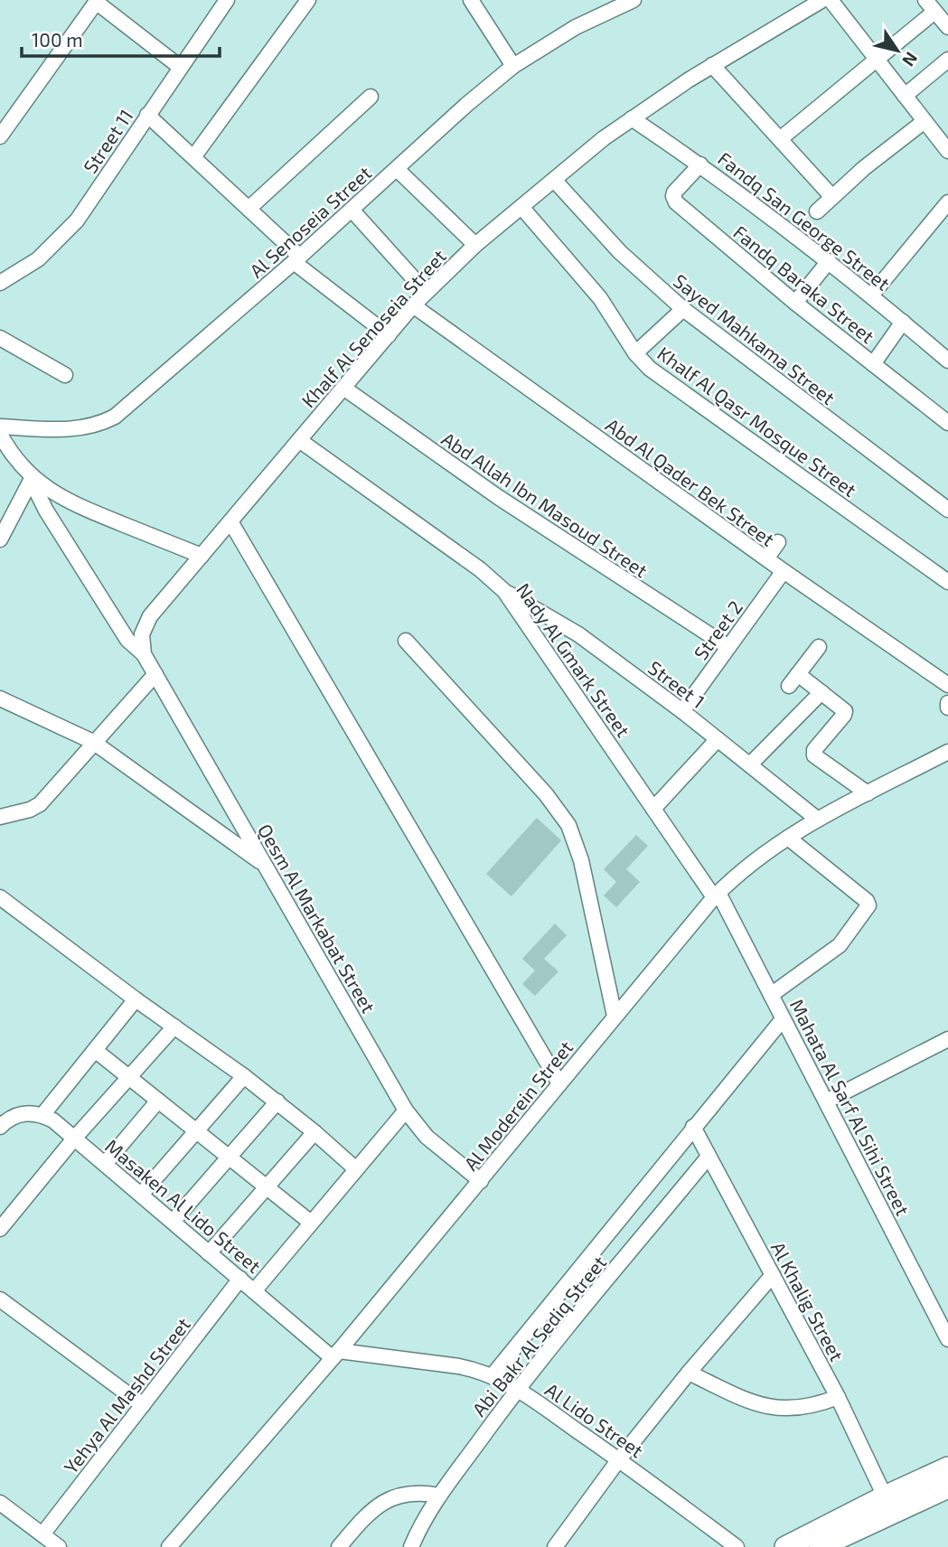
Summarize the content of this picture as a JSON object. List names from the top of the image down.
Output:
{
  "streets": {
    "street": [
      "Street 11",
      "Fandq San George Street",
      "Al Senoseia Street",
      "Fandq Baraka Street",
      "Khalf Al Senoseia Street",
      "Sayed Mahkama Street",
      "Khalf Al Qasr Mosque Street",
      "Abd Al Qader Bek Street",
      "Abd Allah Ibn Masoud Street",
      "Street 2",
      "Nady Al Gmark Street",
      "Street 1",
      "Qesm Al Markabat Street",
      "Al Moderein Street",
      "Mahata Al Sarf Al Sihi Street",
      "Masaken Al Lido Street",
      "Al Khalig Street",
      "Abi Bakr Al Sediq Street",
      "Yehya Al Mashd Street",
      "Al Lido Street"
    ]
  },
  "crossings": [
    ["Fandq San George Street", "Fandq Baraka Street"],
    ["Fandq San George Street", "Khalf Al Senoseia Street"],
    ["Khalf Al Senoseia Street", "Sayed Mahkama Street"],
    ["Khalf Al Senoseia Street", "Khalf Al Qasr Mosque Street"],
    ["Khalf Al Senoseia Street", "Abd Al Qader Bek Street"],
    ["Khalf Al Senoseia Street", "Abd Allah Ibn Masoud Street"],
    ["Khalf Al Senoseia Street", "Nady Al Gmark Street"],
    ["Khalf Al Senoseia Street", "Qesm Al Markabat Street"],
    ["Abd Al Qader Bek Street", "Street 2"],
    ["Abd Allah Ibn Masoud Street", "Street 2"],
    ["Street 2", "Street 1"],
    ["Nady Al Gmark Street", "Street 1"],
    ["Nady Al Gmark Street", "Al Moderein Street"],
    ["Nady Al Gmark Street", "Mahata Al Sarf Al Sihi Street"],
    ["Street 1", "Al Moderein Street"],
    ["Qesm Al Markabat Street", "Al Moderein Street"],
    ["Al Moderein Street", "Mahata Al Sarf Al Sihi Street"],
    ["Al Moderein Street", "Masaken Al Lido Street"],
    ["Al Moderein Street", "Al Lido Street"],
    ["Mahata Al Sarf Al Sihi Street", "Abi Bakr Al Sediq Street"],
    ["Masaken Al Lido Street", "Yehya Al Mashd Street"],
    ["Masaken Al Lido Street", "Al Lido Street"],
    ["Al Khalig Street", "Abi Bakr Al Sediq Street"],
    ["Abi Bakr Al Sediq Street", "Al Lido Street"]
  ],
  "scale_bar": "100 m",
  "north": "bottom right"
}
